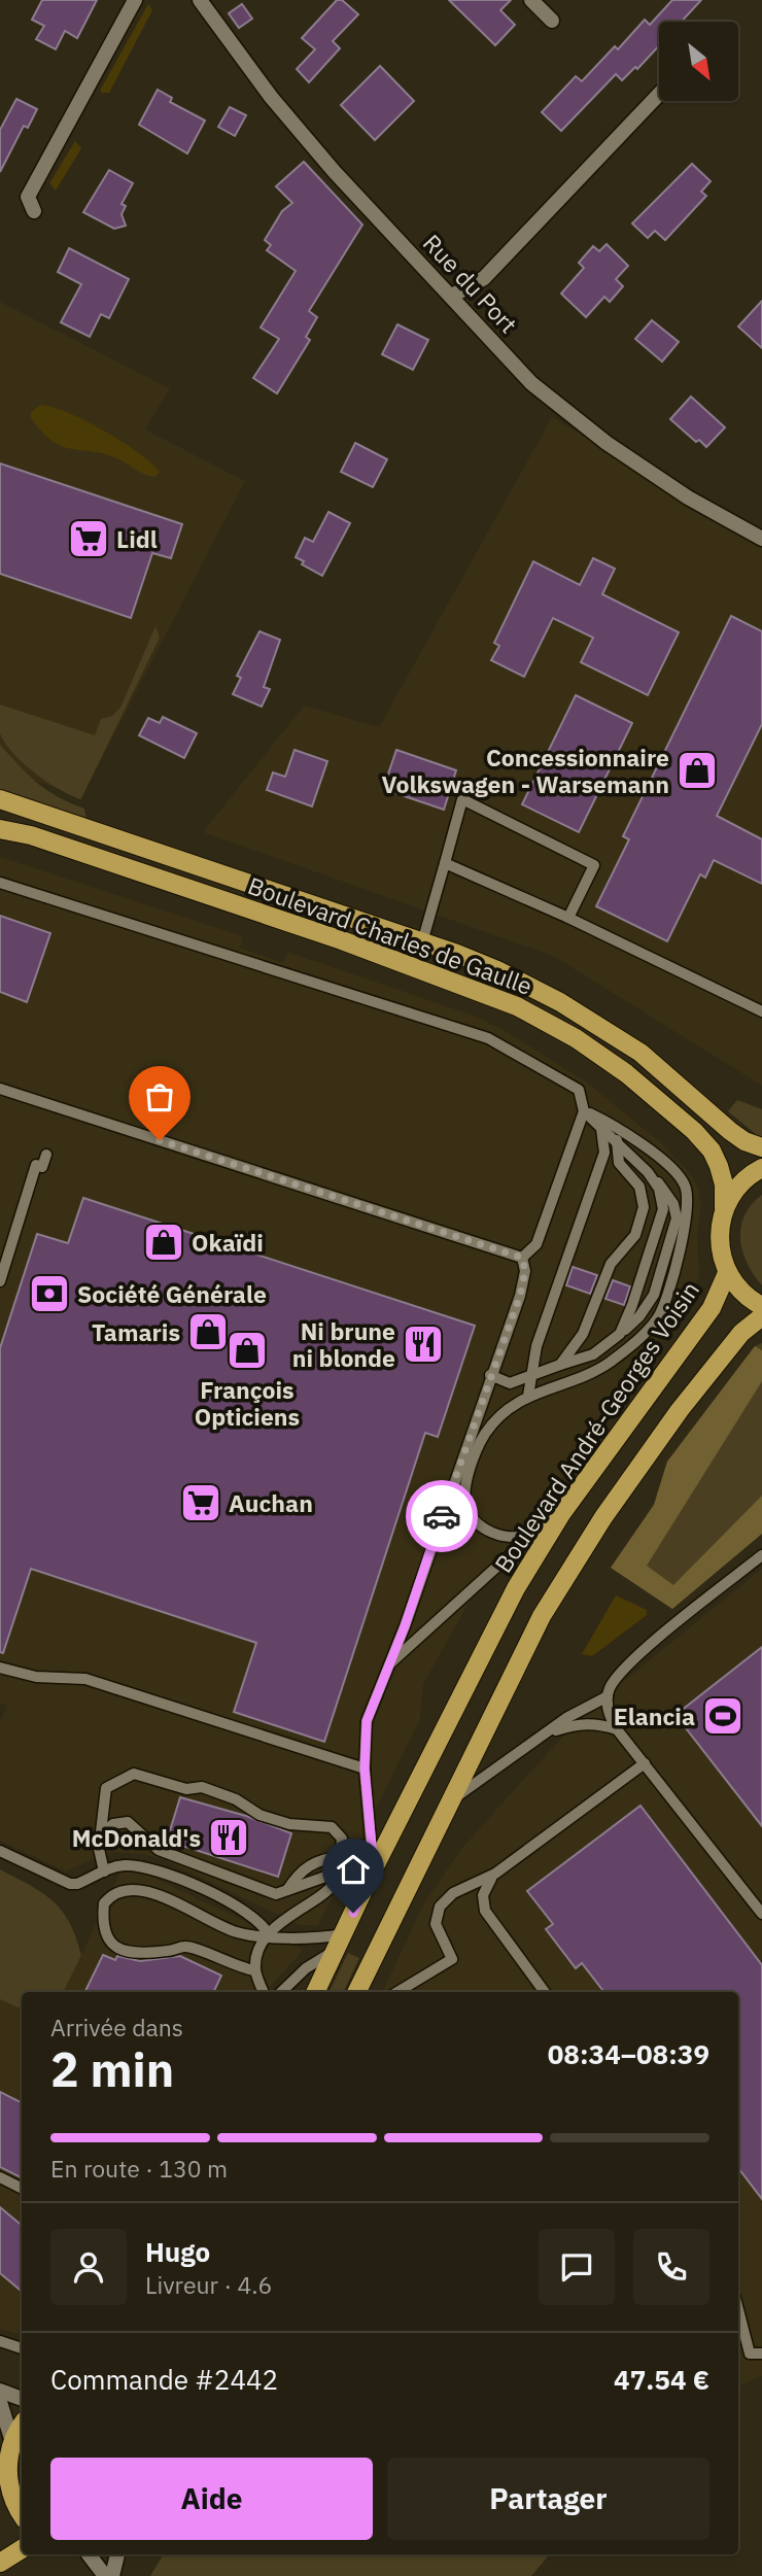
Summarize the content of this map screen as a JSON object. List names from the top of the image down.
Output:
{
  "streets": {
    "main road": ["Boulevard Charles de Gaulle", "Boulevard André-Georges Voisin"],
    "street": ["Rue du Port"]
  },
  "crossings": [
    ["Boulevard Charles de Gaulle", "Boulevard André-Georges Voisin"]
  ],
  "places": {
    "supermarket": ["Lidl", "Auchan"],
    "shop": [
      "Concessionnaire Volkswagen - Warsemann",
      "Okaïdi",
      "Tamaris",
      "François Opticiens"
    ],
    "bank": ["Société Générale"],
    "restaurant": ["Ni brune ni blonde", "McDonald's"],
    "sports": ["Elancia"]
  },
  "north": "bottom right",
  "page": {
    "heading": ["2 min", "Arrivée dans", "08:34–08:39"],
    "panel": [
      "Hugo",
      "Livreur · 4.6",
      "Commande #2442",
      "47.54 €"
    ],
    "bar": "En route · 130 m",
    "buttons": ["Aide", "Partager"]
  }
}
